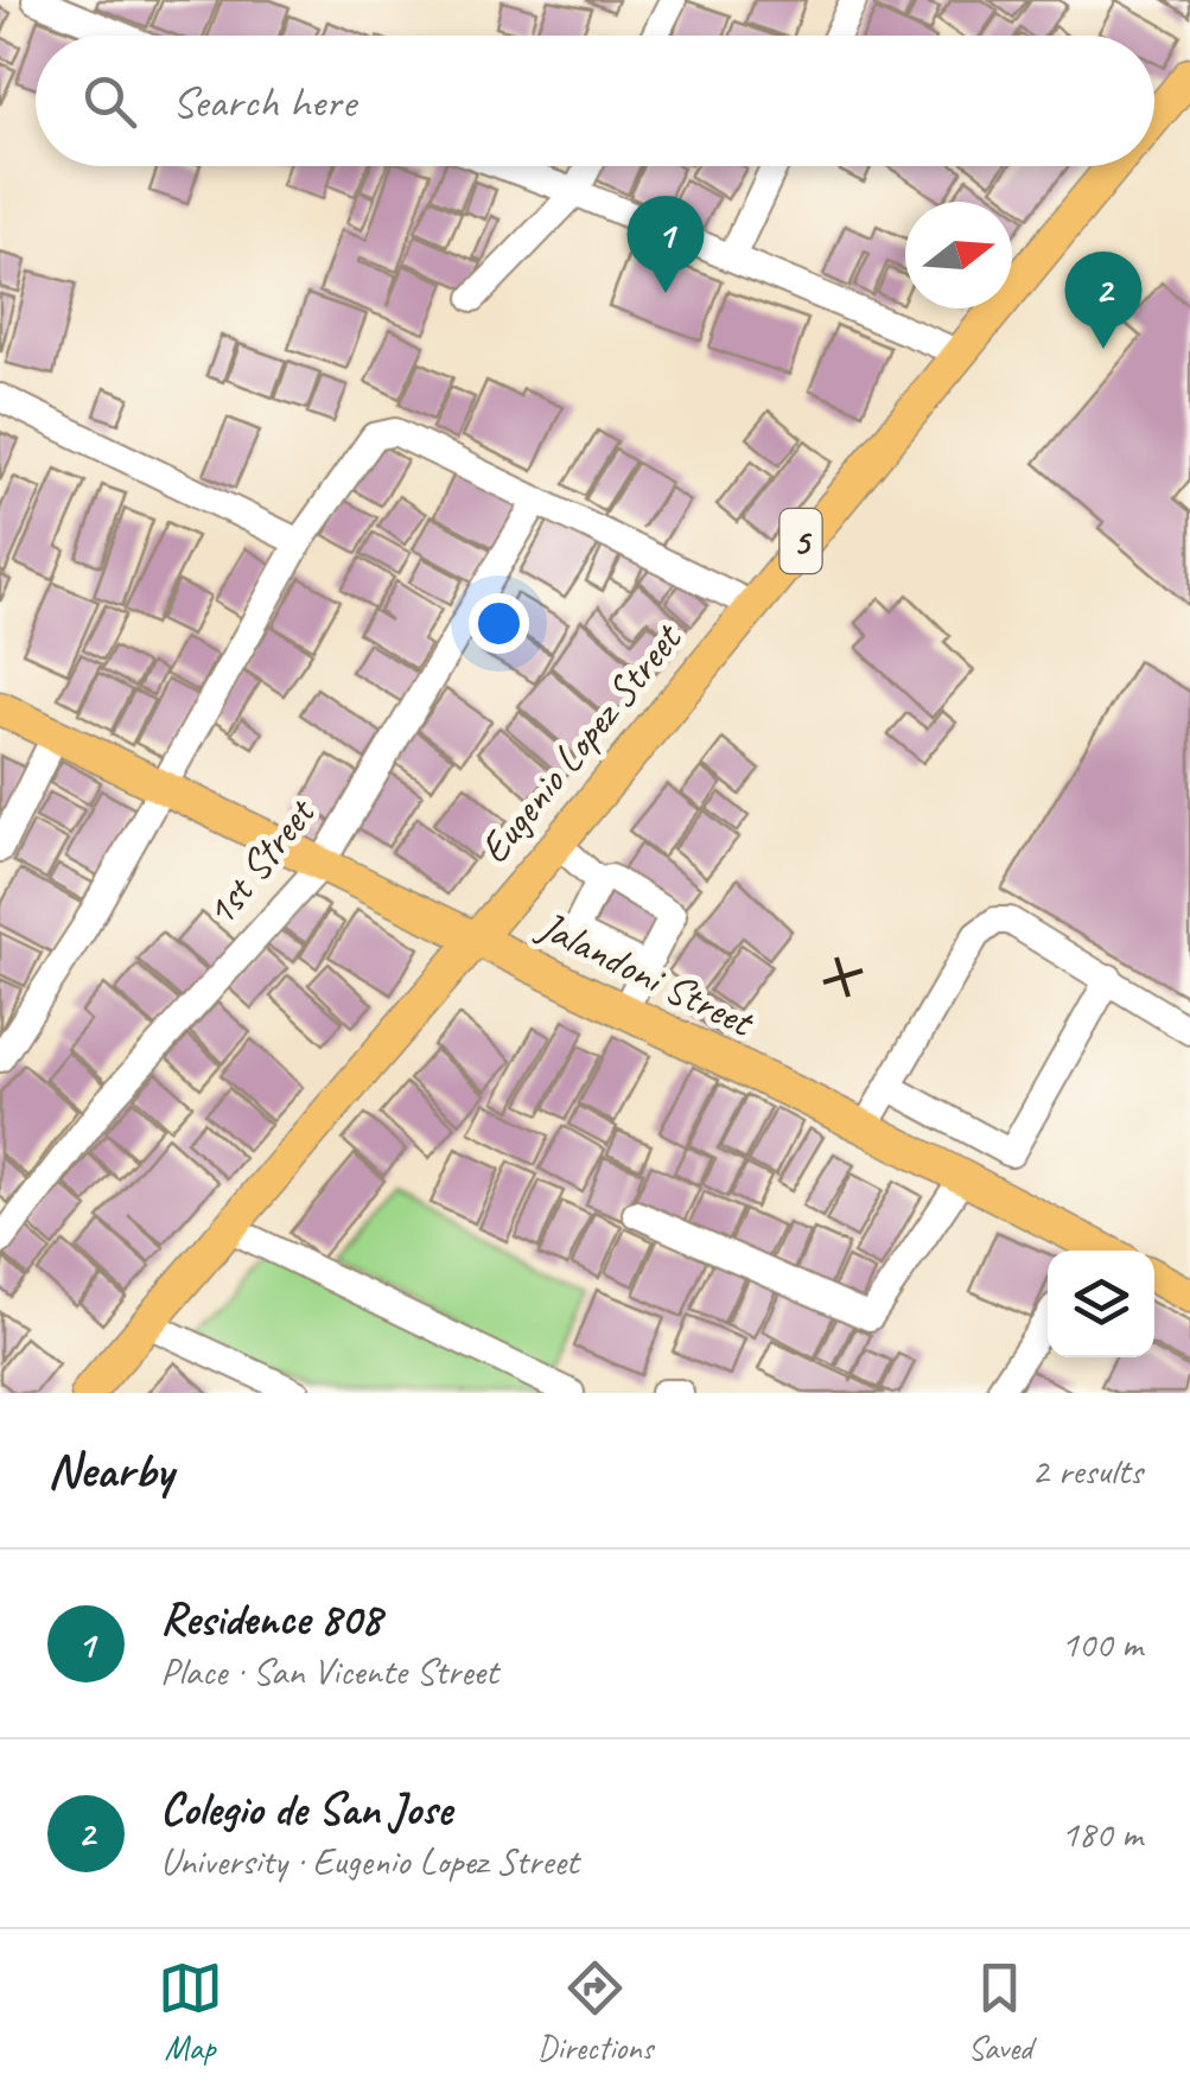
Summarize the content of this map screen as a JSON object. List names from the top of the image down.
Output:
{
  "streets": {
    "main road": ["5", "Eugenio Lopez Street", "Jalandoni Street"],
    "street": ["1st Street"]
  },
  "crossings": [
    ["Eugenio Lopez Street", "Jalandoni Street"],
    ["1st Street", "Jalandoni Street"]
  ],
  "north": "right",
  "page": {
    "search": "Search here",
    "pins": ["1", "2"],
    "heading": ["Nearby", "2 results"],
    "list": [
      {
        "mark": "1",
        "name": "Residence 808",
        "note": "Place · San Vicente Street",
        "value": "100 m"
      },
      {
        "mark": "2",
        "name": "Colegio de San Jose",
        "note": "University · Eugenio Lopez Street",
        "value": "180 m"
      }
    ],
    "nav": ["Map", "Directions", "Saved"]
  }
}
